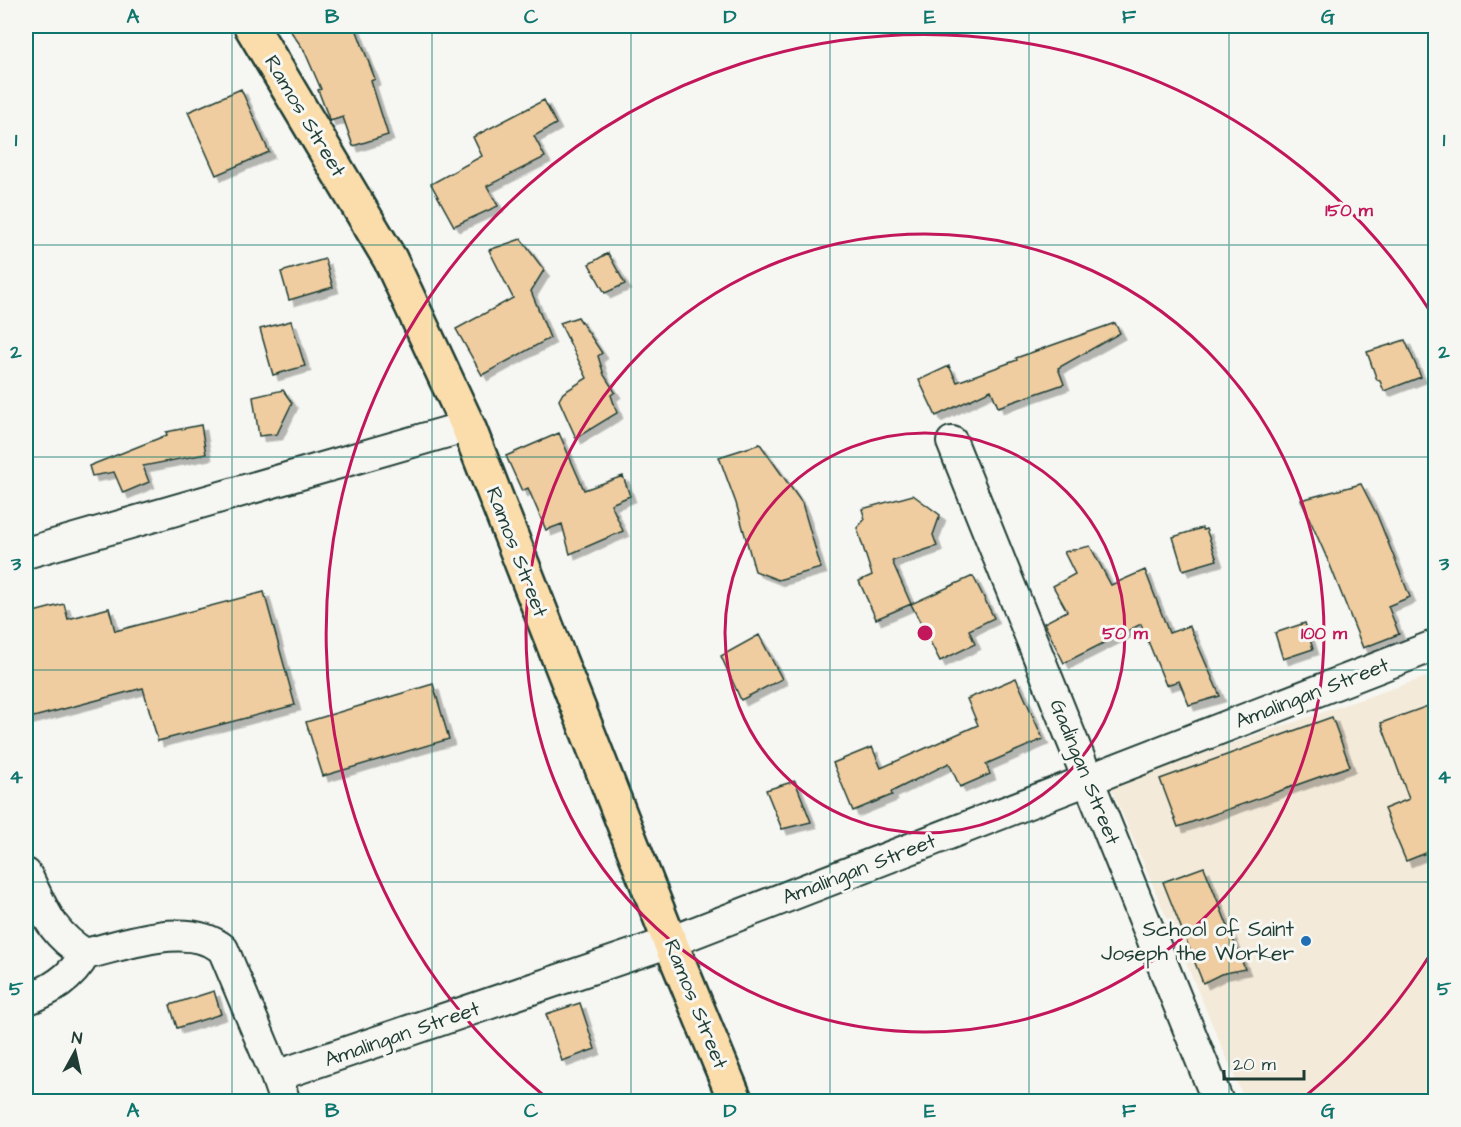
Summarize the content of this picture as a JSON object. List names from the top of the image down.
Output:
{
  "streets": {
    "main road": ["Ramos Street"],
    "street": ["Amalingan Street", "Gadingan Street"]
  },
  "crossings": [
    ["Ramos Street", "Amalingan Street"],
    ["Amalingan Street", "Gadingan Street"]
  ],
  "places": ["School of Saint Joseph the Worker"],
  "scale_bar": "20 m",
  "north": "top",
  "grid": {
    "columns": [
      "A",
      "B",
      "C",
      "D",
      "E",
      "F",
      "G"
    ],
    "rows": [
      "1",
      "2",
      "3",
      "4",
      "5"
    ]
  },
  "rings": ["150 m", "50 m", "100 m"]
}
